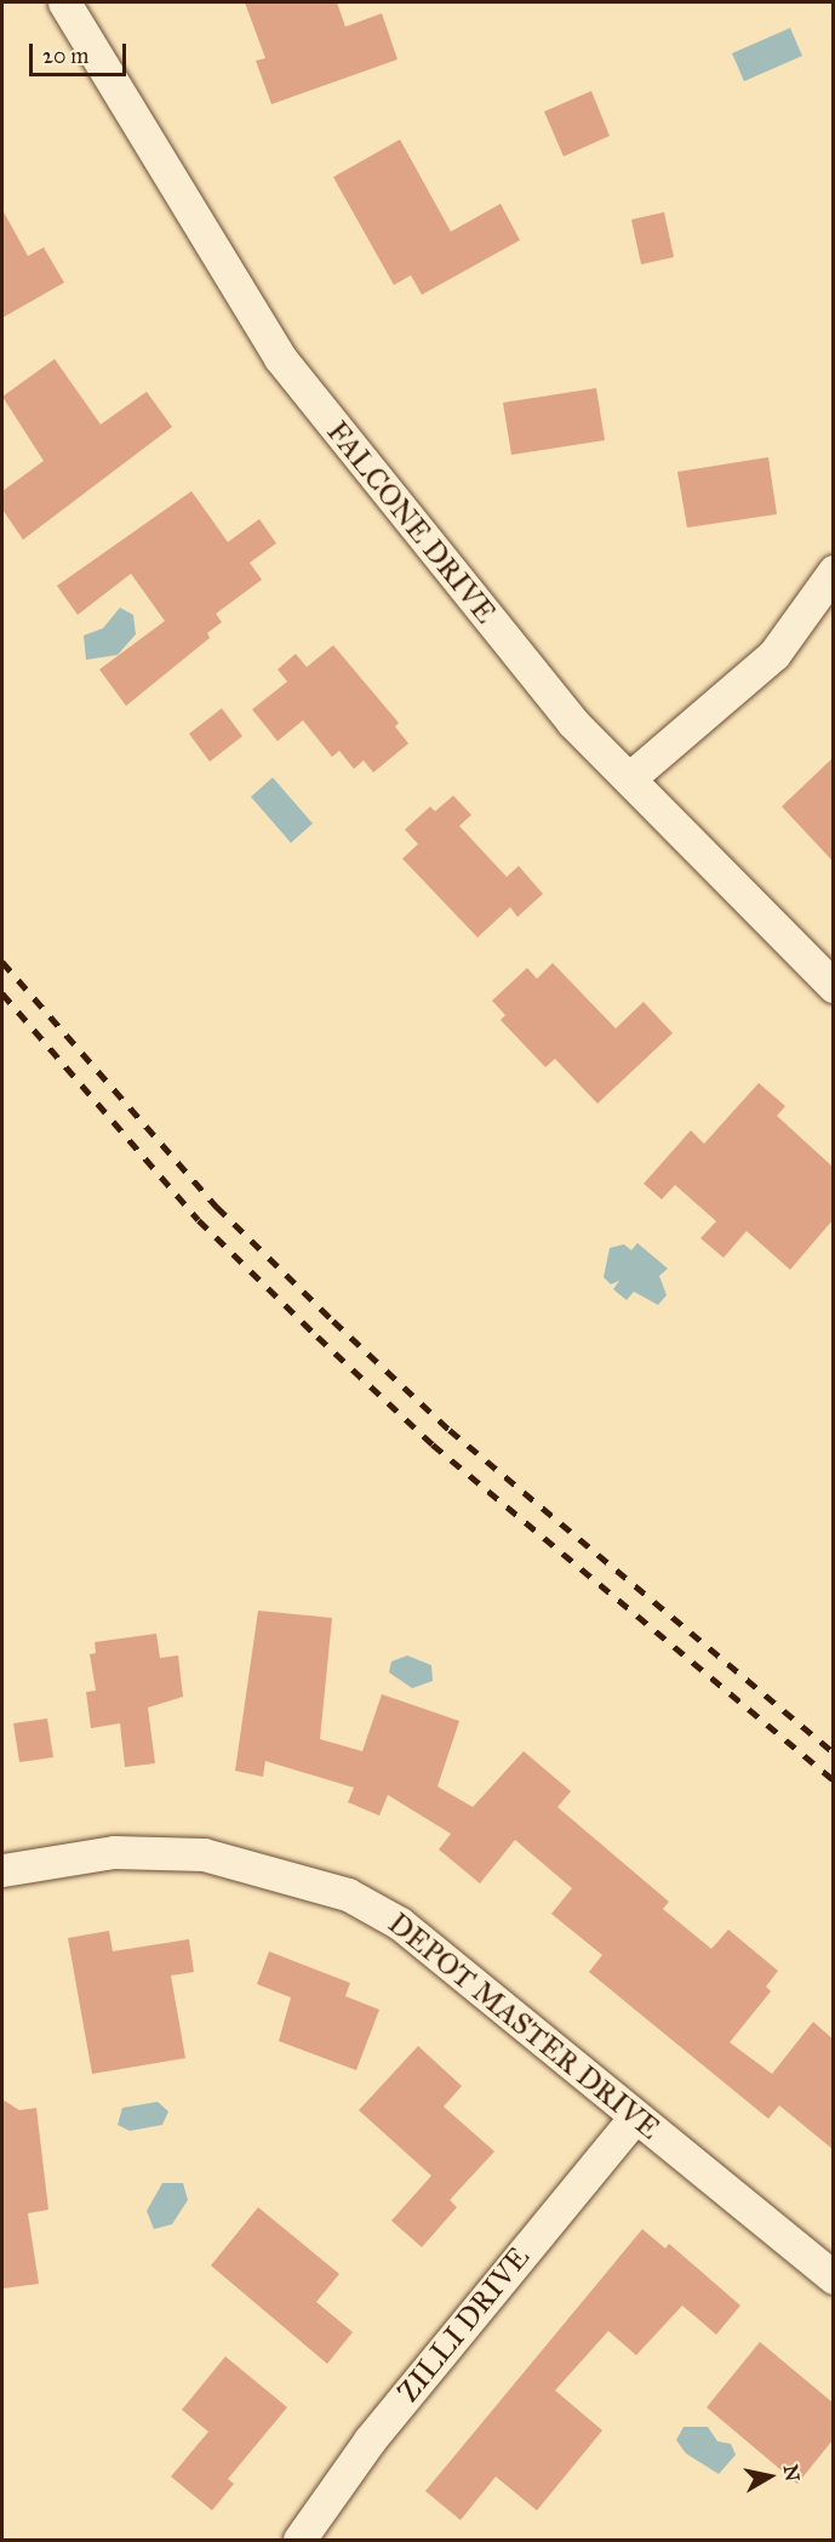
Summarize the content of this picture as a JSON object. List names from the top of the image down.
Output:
{
  "streets": {
    "street": ["FALCONE DRIVE", "DEPOT MASTER DRIVE", "ZILLI DRIVE"]
  },
  "crossings": [
    ["DEPOT MASTER DRIVE", "ZILLI DRIVE"]
  ],
  "scale_bar": "20 m",
  "north": "right"
}
